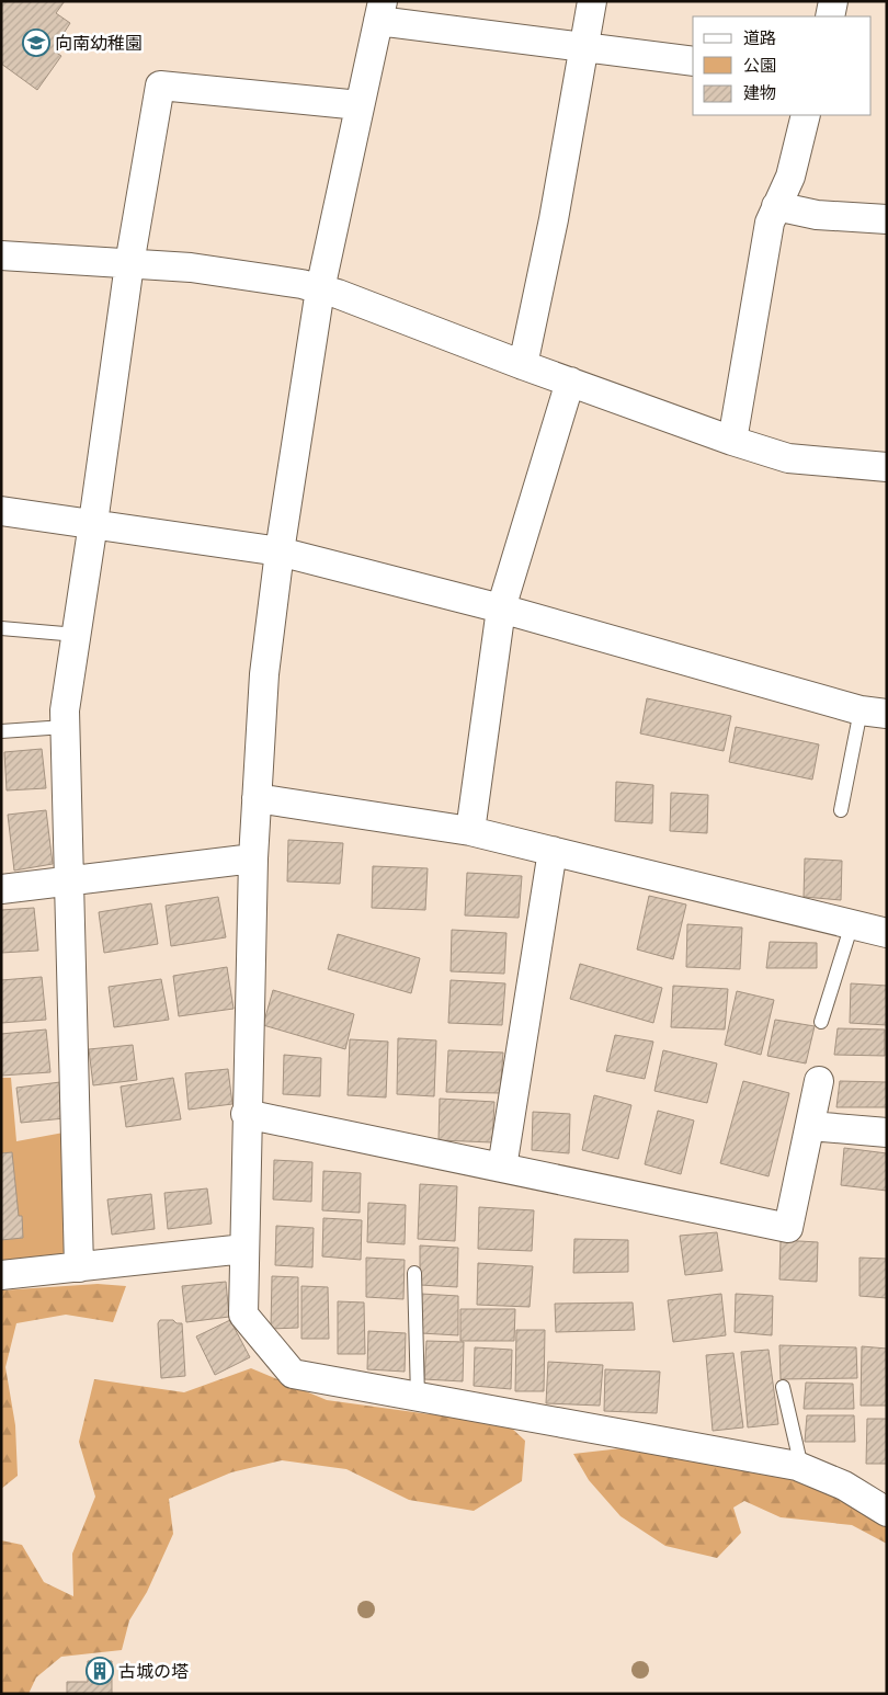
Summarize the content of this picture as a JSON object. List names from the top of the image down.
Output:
{
  "places": {
    "school or university": ["向南幼稚園"],
    "building": ["古城の塔"]
  },
  "legend": ["道路", "公園", "建物"]
}
